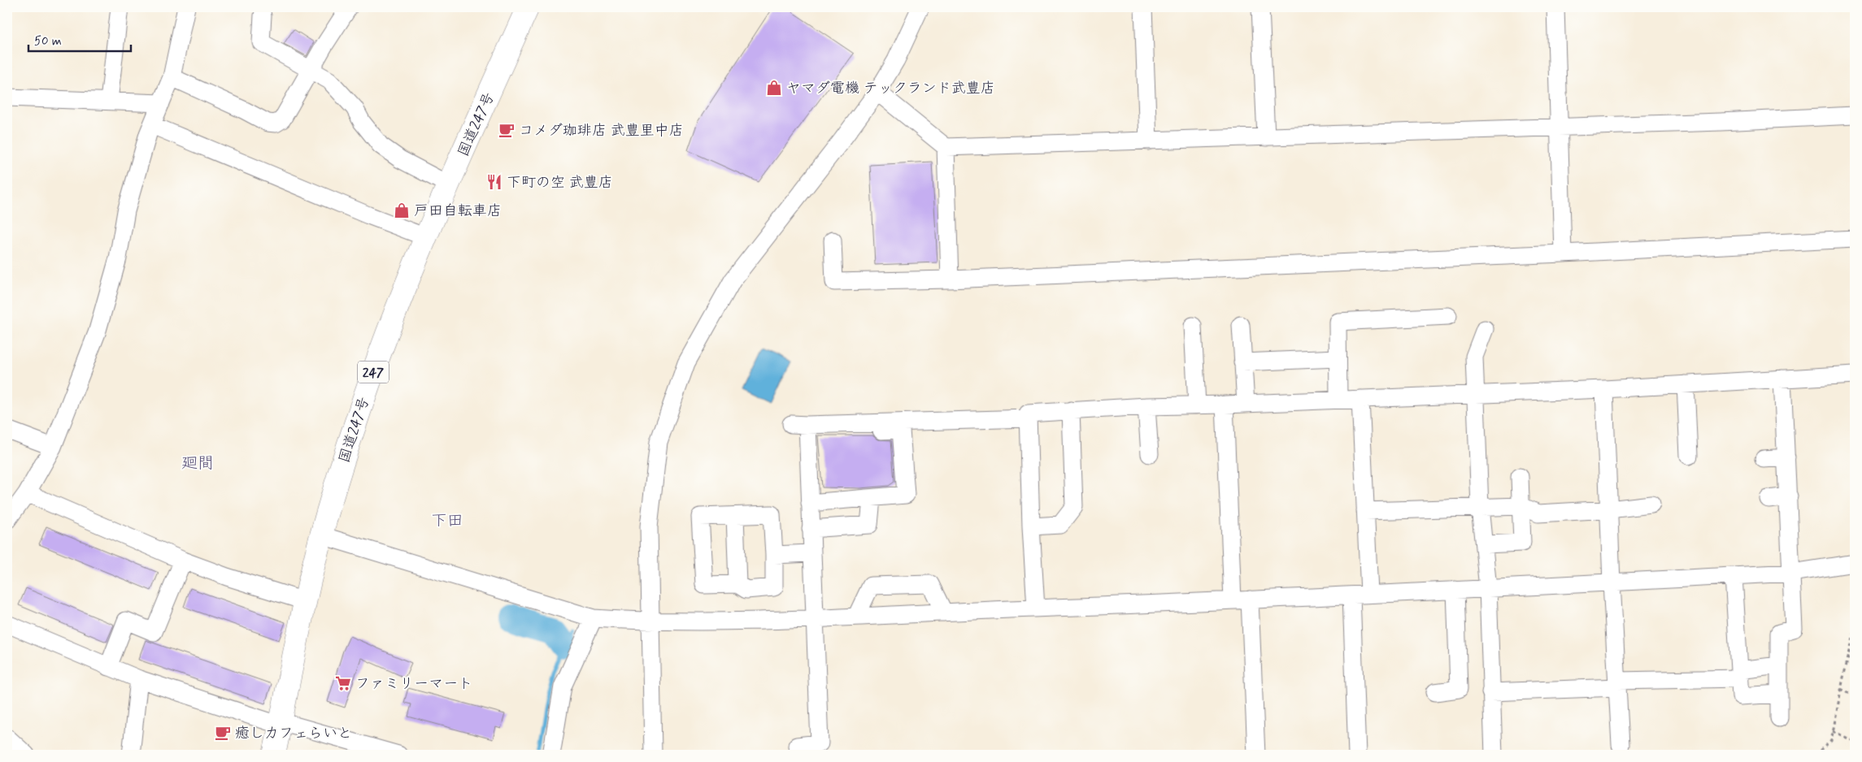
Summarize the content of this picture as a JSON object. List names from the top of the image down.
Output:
{
  "streets": {
    "highway": ["国道247号", "247"]
  },
  "districts": ["廻間", "下田"],
  "places": {
    "shop": ["ヤマダ電機 テックランド武豊店", "戸田自転車店"],
    "cafe": ["コメダ珈琲店 武豊里中店", "癒しカフェらいと"],
    "restaurant": ["下町の空 武豊店"],
    "supermarket": ["ファミリーマート"]
  },
  "scale_bar": "50 m"
}
